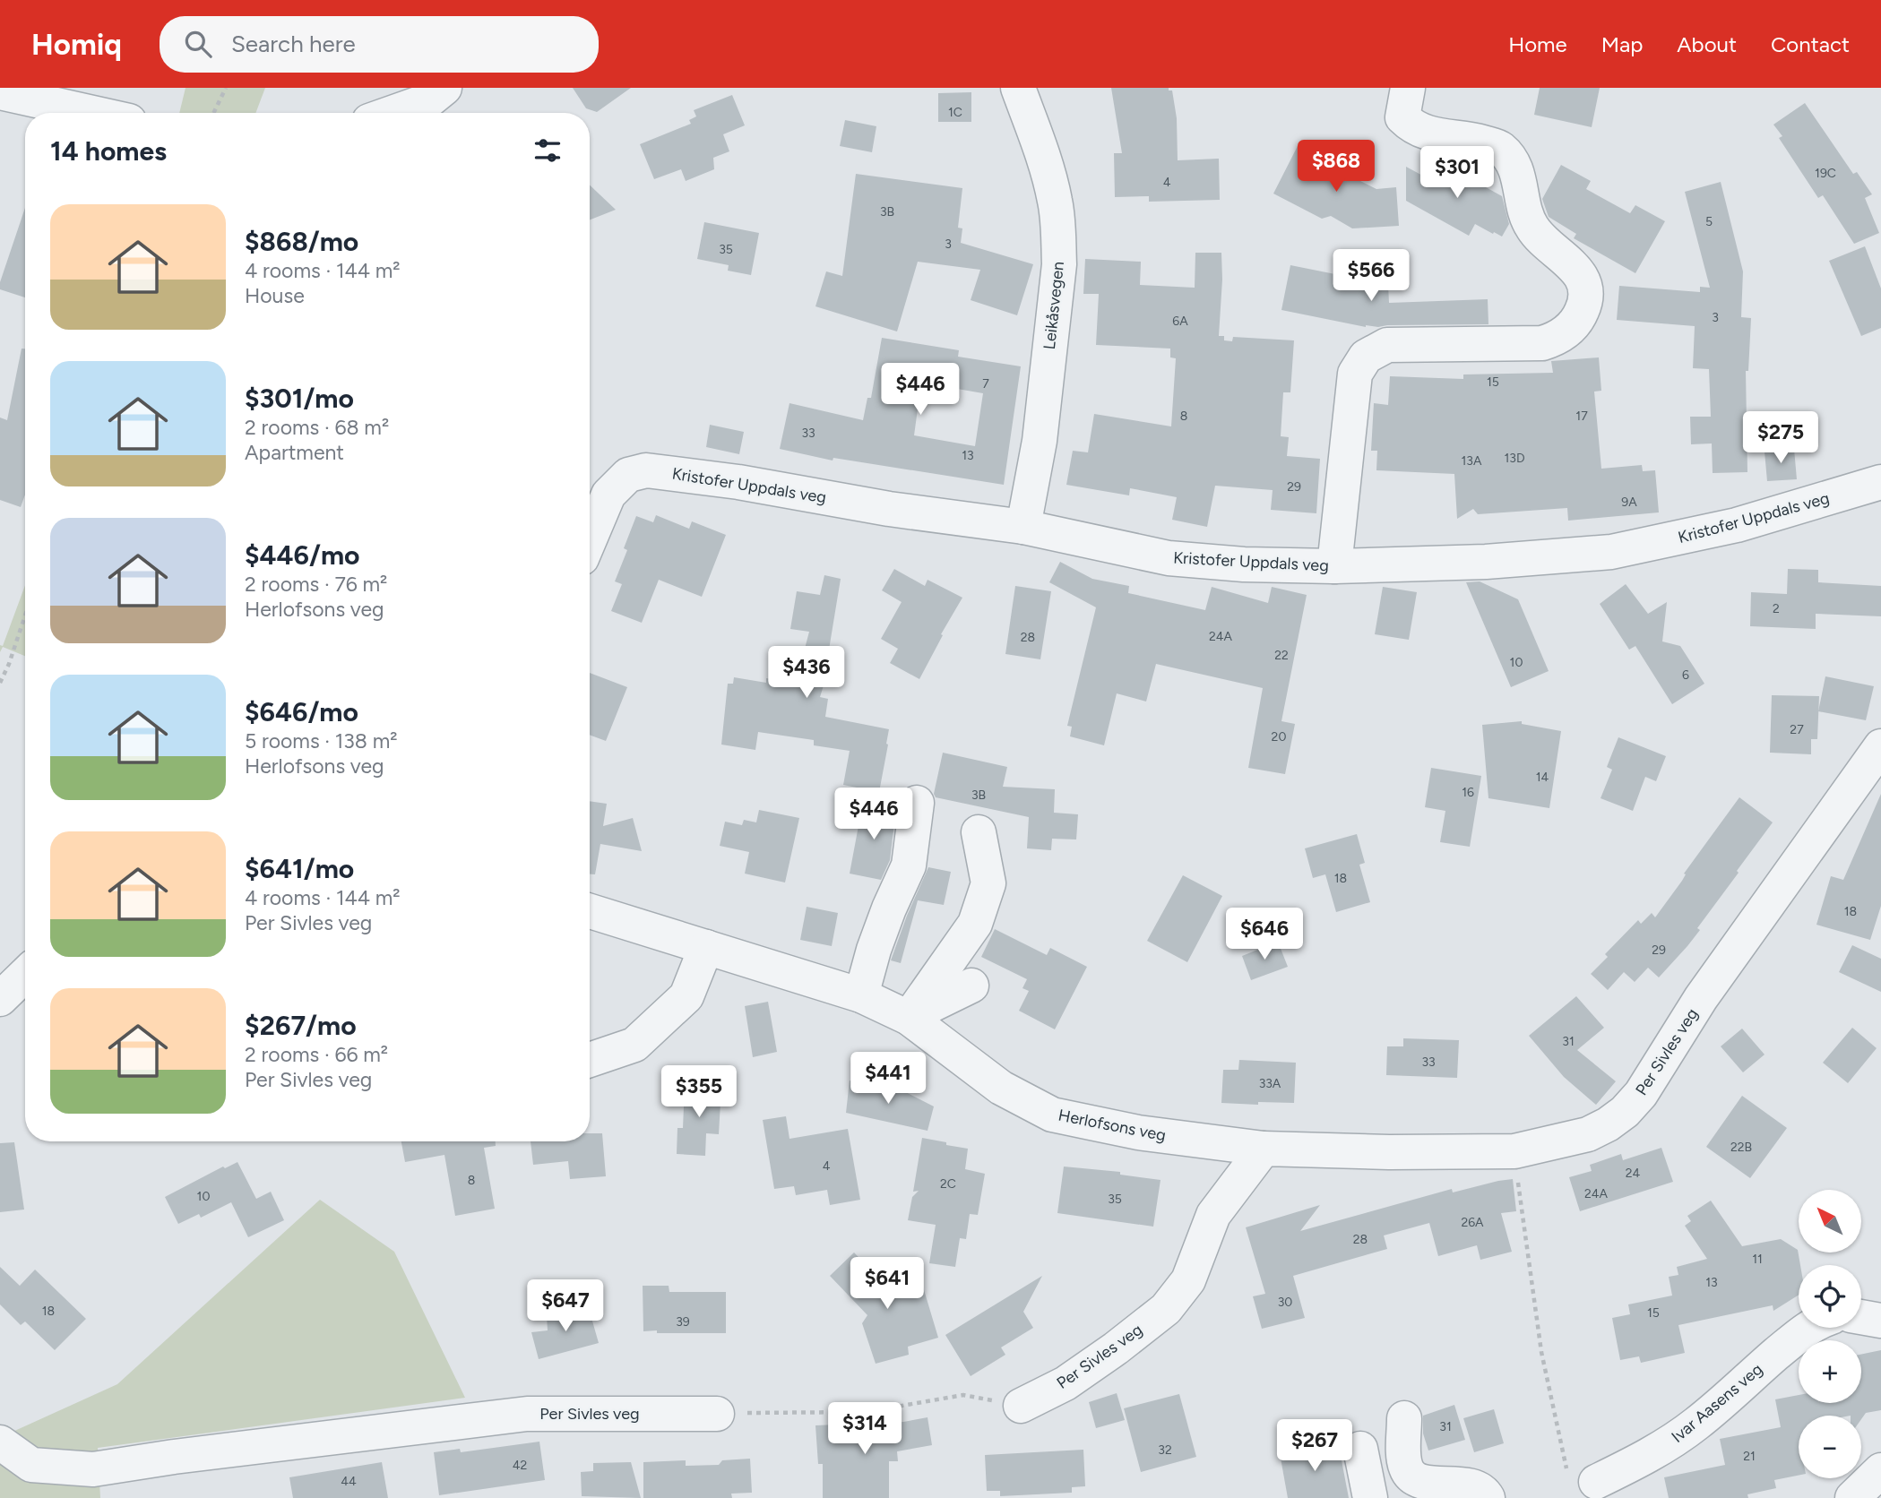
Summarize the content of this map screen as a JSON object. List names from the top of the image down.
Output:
{
  "streets": {
    "street": [
      "Leikåsvegen",
      "Kristofer Uppdals veg",
      "Per Sivles veg",
      "Herlofsons veg",
      "Ivar Aasens veg"
    ]
  },
  "crossings": [
    ["Leikåsvegen", "Kristofer Uppdals veg"],
    ["Per Sivles veg", "Herlofsons veg"]
  ],
  "house_numbers": [
    "1C",
    "19C",
    "4",
    "3B",
    "5",
    "3",
    "35",
    "3",
    "6A",
    "15",
    "7",
    "8",
    "17",
    "33",
    "13",
    "13D",
    "13A",
    "29",
    "9A",
    "2",
    "24A",
    "28",
    "22",
    "10",
    "6",
    "27",
    "20",
    "14",
    "16",
    "3B",
    "18",
    "18",
    "29",
    "31",
    "33",
    "33A",
    "22B",
    "4",
    "24",
    "8",
    "2C",
    "24A",
    "10",
    "35",
    "26A",
    "28",
    "11",
    "13",
    "30",
    "18",
    "15",
    "39",
    "31",
    "32",
    "21",
    "42",
    "44"
  ],
  "north": "top left",
  "page": {
    "header": "Homiq",
    "search": "Search here",
    "nav": [
      "Home",
      "Map",
      "About",
      "Contact"
    ],
    "heading": "14 homes",
    "price": [
      "$868",
      "$301",
      "$566",
      "$446",
      "$275",
      "$436",
      "$446",
      "$646",
      "$441",
      "$355",
      "$641",
      "$647",
      "$314",
      "$267"
    ],
    "list": [
      {
        "name": "$868/mo",
        "note": "4 rooms · 144 m² · House"
      },
      {
        "name": "$301/mo",
        "note": "2 rooms · 68 m² · Apartment"
      },
      {
        "name": "$446/mo",
        "note": "2 rooms · 76 m² · Herlofsons veg"
      },
      {
        "name": "$646/mo",
        "note": "5 rooms · 138 m² · Herlofsons veg"
      },
      {
        "name": "$641/mo",
        "note": "4 rooms · 144 m² · Per Sivles veg"
      },
      {
        "name": "$267/mo",
        "note": "2 rooms · 66 m² · Per Sivles veg"
      }
    ],
    "map_buttons": ["+", "−"]
  }
}
